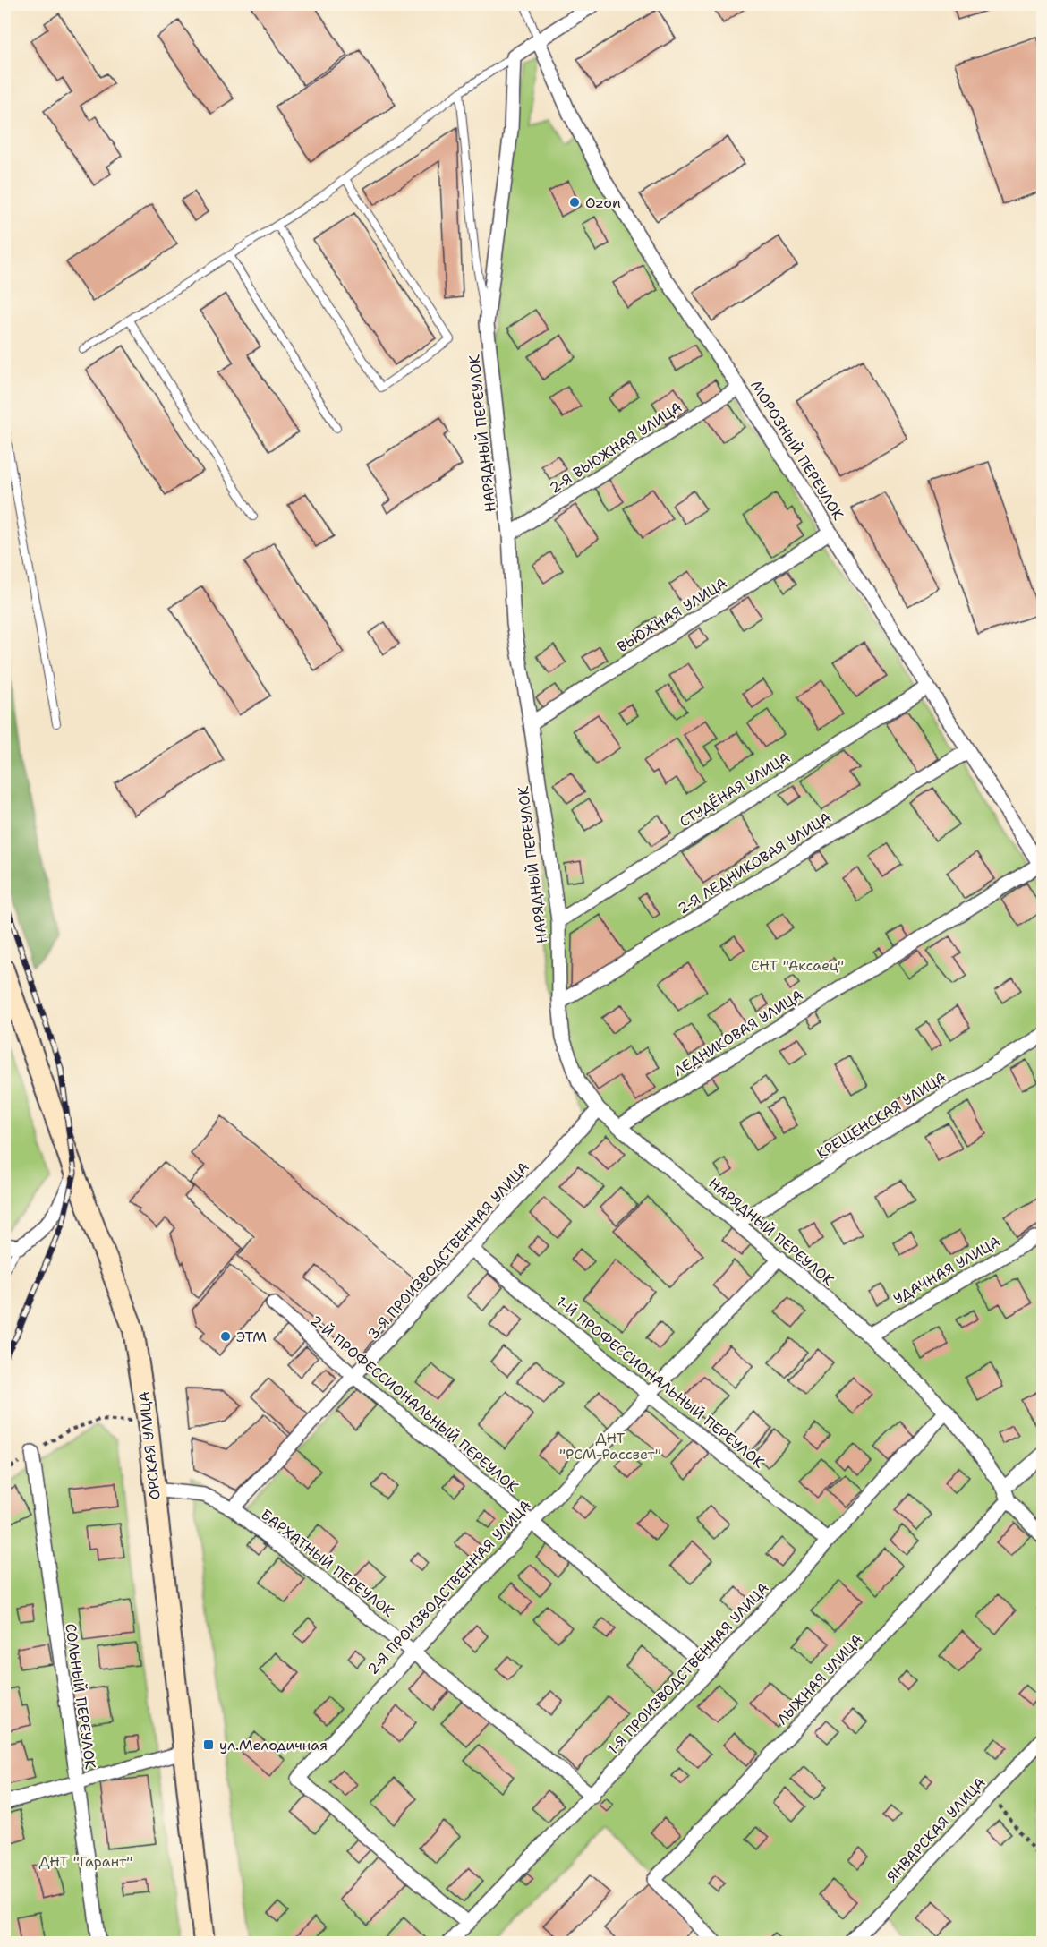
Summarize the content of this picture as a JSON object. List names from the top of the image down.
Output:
{
  "streets": {
    "main road": ["ОРСКАЯ УЛИЦА"],
    "street": [
      "НАРЯДНЫЙ ПЕРЕУЛОК",
      "2-Я ВЬЮЖНАЯ УЛИЦА",
      "МОРОЗНЫЙ ПЕРЕУЛОК",
      "ВЬЮЖНАЯ УЛИЦА",
      "СТУДЁНАЯ УЛИЦА",
      "2-Я ЛЕДНИКОВАЯ УЛИЦА",
      "ЛЕДНИКОВАЯ УЛИЦА",
      "КРЕЩЕНСКАЯ УЛИЦА",
      "3-Я ПРОИЗВОДСТВЕННАЯ УЛИЦА",
      "УДАЧНАЯ УЛИЦА",
      "1-Й ПРОФЕССИОНАЛЬНЫЙ ПЕРЕУЛОК",
      "2-Й ПРОФЕССИОНАЛЬНЫЙ ПЕРЕУЛОК",
      "БАРХАТНЫЙ ПЕРЕУЛОК",
      "2-Я ПРОИЗВОДСТВЕННАЯ УЛИЦА",
      "1-Я ПРОИЗВОДСТВЕННАЯ УЛИЦА",
      "ЛЫЖНАЯ УЛИЦА",
      "СОЛЬНЫЙ ПЕРЕУЛОК",
      "ЯНВАРСКАЯ УЛИЦА"
    ]
  },
  "crossings": [
    ["НАРЯДНЫЙ ПЕРЕУЛОК", "2-Я ВЬЮЖНАЯ УЛИЦА"],
    ["НАРЯДНЫЙ ПЕРЕУЛОК", "ВЬЮЖНАЯ УЛИЦА"],
    ["НАРЯДНЫЙ ПЕРЕУЛОК", "СТУДЁНАЯ УЛИЦА"],
    ["НАРЯДНЫЙ ПЕРЕУЛОК", "2-Я ЛЕДНИКОВАЯ УЛИЦА"],
    ["НАРЯДНЫЙ ПЕРЕУЛОК", "ЛЕДНИКОВАЯ УЛИЦА"],
    ["НАРЯДНЫЙ ПЕРЕУЛОК", "КРЕЩЕНСКАЯ УЛИЦА"],
    ["НАРЯДНЫЙ ПЕРЕУЛОК", "3-Я ПРОИЗВОДСТВЕННАЯ УЛИЦА"],
    ["НАРЯДНЫЙ ПЕРЕУЛОК", "УДАЧНАЯ УЛИЦА"],
    ["НАРЯДНЫЙ ПЕРЕУЛОК", "2-Я ПРОИЗВОДСТВЕННАЯ УЛИЦА"],
    ["НАРЯДНЫЙ ПЕРЕУЛОК", "1-Я ПРОИЗВОДСТВЕННАЯ УЛИЦА"],
    ["НАРЯДНЫЙ ПЕРЕУЛОК", "ЛЫЖНАЯ УЛИЦА"],
    ["2-Я ВЬЮЖНАЯ УЛИЦА", "МОРОЗНЫЙ ПЕРЕУЛОК"],
    ["МОРОЗНЫЙ ПЕРЕУЛОК", "ВЬЮЖНАЯ УЛИЦА"],
    ["МОРОЗНЫЙ ПЕРЕУЛОК", "СТУДЁНАЯ УЛИЦА"],
    ["МОРОЗНЫЙ ПЕРЕУЛОК", "2-Я ЛЕДНИКОВАЯ УЛИЦА"],
    ["МОРОЗНЫЙ ПЕРЕУЛОК", "ЛЕДНИКОВАЯ УЛИЦА"],
    ["3-Я ПРОИЗВОДСТВЕННАЯ УЛИЦА", "1-Й ПРОФЕССИОНАЛЬНЫЙ ПЕРЕУЛОК"],
    ["3-Я ПРОИЗВОДСТВЕННАЯ УЛИЦА", "2-Й ПРОФЕССИОНАЛЬНЫЙ ПЕРЕУЛОК"],
    ["3-Я ПРОИЗВОДСТВЕННАЯ УЛИЦА", "БАРХАТНЫЙ ПЕРЕУЛОК"],
    ["1-Й ПРОФЕССИОНАЛЬНЫЙ ПЕРЕУЛОК", "2-Я ПРОИЗВОДСТВЕННАЯ УЛИЦА"],
    ["1-Й ПРОФЕССИОНАЛЬНЫЙ ПЕРЕУЛОК", "1-Я ПРОИЗВОДСТВЕННАЯ УЛИЦА"],
    ["2-Й ПРОФЕССИОНАЛЬНЫЙ ПЕРЕУЛОК", "2-Я ПРОИЗВОДСТВЕННАЯ УЛИЦА"],
    ["2-Й ПРОФЕССИОНАЛЬНЫЙ ПЕРЕУЛОК", "1-Я ПРОИЗВОДСТВЕННАЯ УЛИЦА"],
    ["ОРСКАЯ УЛИЦА", "БАРХАТНЫЙ ПЕРЕУЛОК"],
    ["БАРХАТНЫЙ ПЕРЕУЛОК", "2-Я ПРОИЗВОДСТВЕННАЯ УЛИЦА"],
    ["БАРХАТНЫЙ ПЕРЕУЛОК", "1-Я ПРОИЗВОДСТВЕННАЯ УЛИЦА"],
    ["2-Я ПРОИЗВОДСТВЕННАЯ УЛИЦА", "1-Я ПРОИЗВОДСТВЕННАЯ УЛИЦА"]
  ],
  "parks": ["СНТ \"Аксаец\"", "ДНТ \"РСМ-Рассвет\"", "ДНТ \"Гарант\""],
  "places": {
    "other": ["Ozon", "ЭТМ"],
    "transit": ["ул.Мелодичная"]
  }
}
